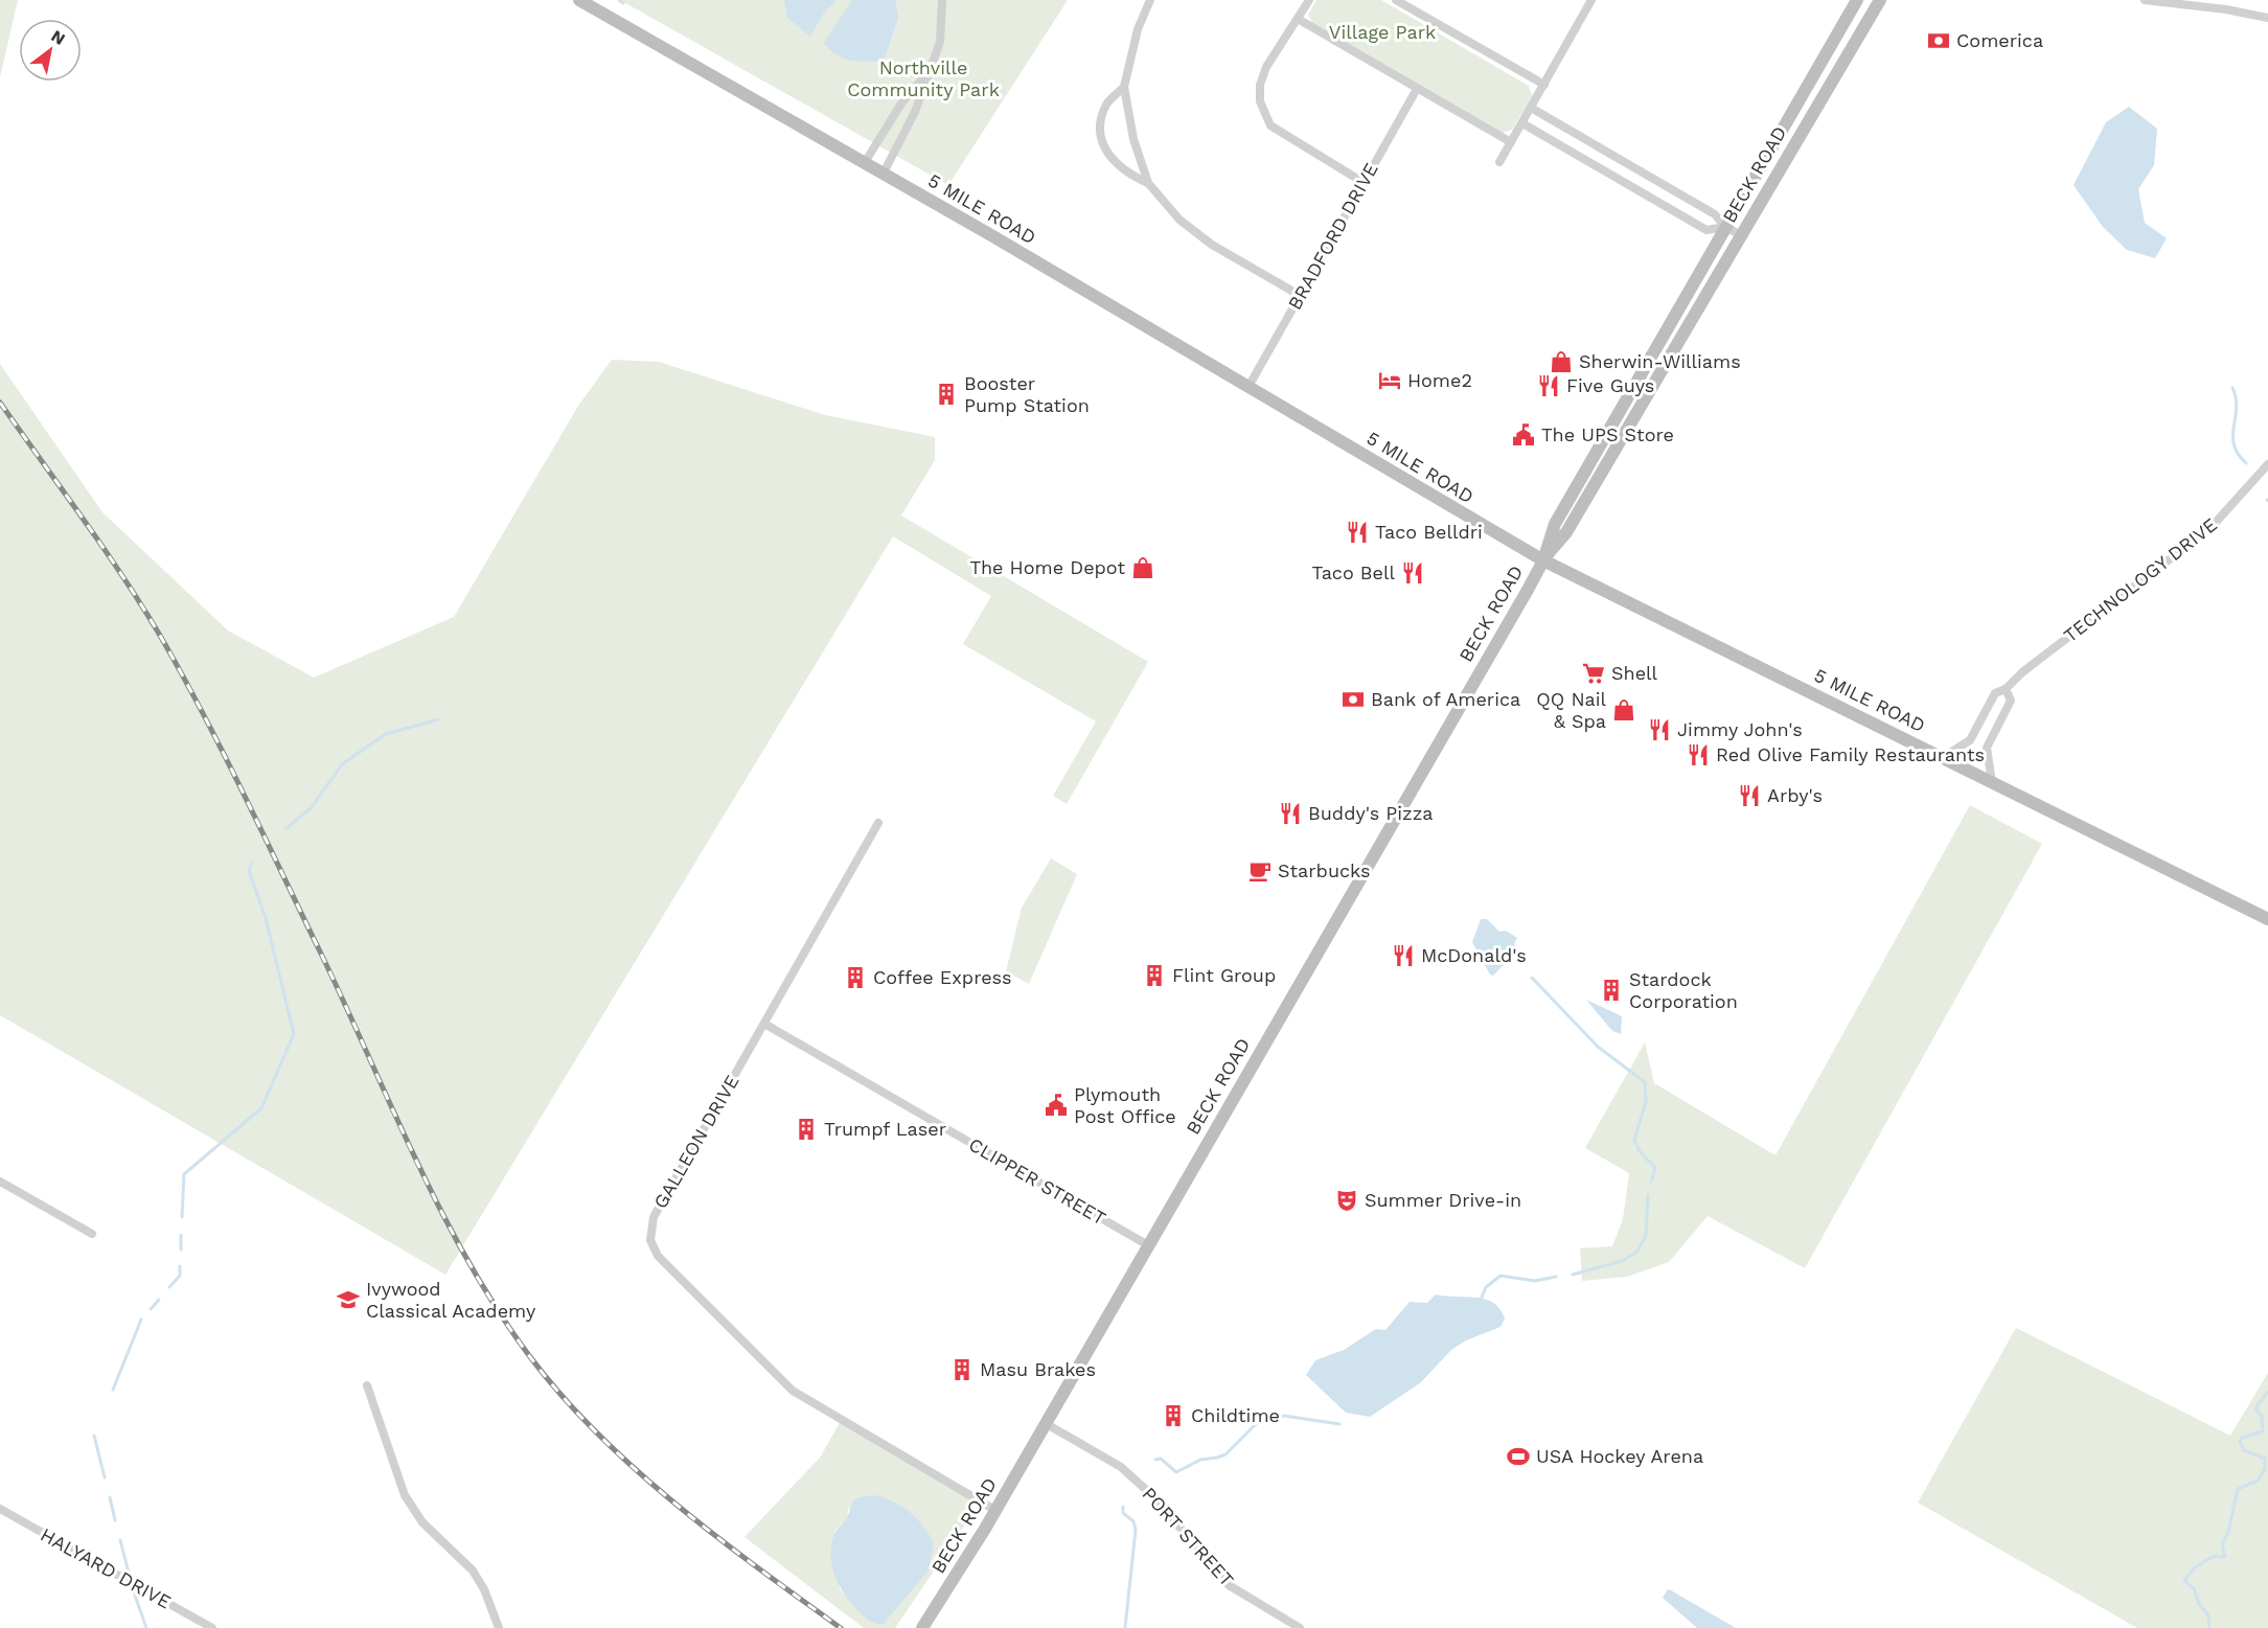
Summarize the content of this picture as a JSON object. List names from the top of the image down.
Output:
{
  "streets": {
    "main road": ["BECK ROAD", "5 MILE ROAD"],
    "street": [
      "BRADFORD DRIVE",
      "TECHNOLOGY DRIVE",
      "GALLEON DRIVE",
      "CLIPPER STREET",
      "PORT STREET",
      "HALYARD DRIVE"
    ]
  },
  "crossings": [
    ["BECK ROAD", "5 MILE ROAD"],
    ["BECK ROAD", "GALLEON DRIVE"],
    ["BECK ROAD", "CLIPPER STREET"],
    ["BECK ROAD", "PORT STREET"],
    ["5 MILE ROAD", "BRADFORD DRIVE"],
    ["5 MILE ROAD", "TECHNOLOGY DRIVE"],
    ["GALLEON DRIVE", "CLIPPER STREET"]
  ],
  "parks": ["Village Park", "Northville Community Park"],
  "places": {
    "bank": ["Comerica", "Bank of America"],
    "shop": ["Sherwin-Williams", "The Home Depot", "QQ Nail & Spa"],
    "hotel": ["Home2"],
    "restaurant": [
      "Five Guys",
      "Taco Belldri",
      "Taco Bell",
      "Jimmy John's",
      "Red Olive Family Restaurants",
      "Arby's",
      "Buddy's Pizza",
      "McDonald's"
    ],
    "building": [
      "Booster Pump Station",
      "Flint Group",
      "Coffee Express",
      "Stardock Corporation",
      "Trumpf Laser",
      "Masu Brakes",
      "Childtime"
    ],
    "public building": ["The UPS Store", "Plymouth Post Office"],
    "supermarket": ["Shell"],
    "cafe": ["Starbucks"],
    "theatre": ["Summer Drive-in"],
    "school or university": ["Ivywood Classical Academy"],
    "sports": ["USA Hockey Arena"]
  },
  "north": "top right"
}
